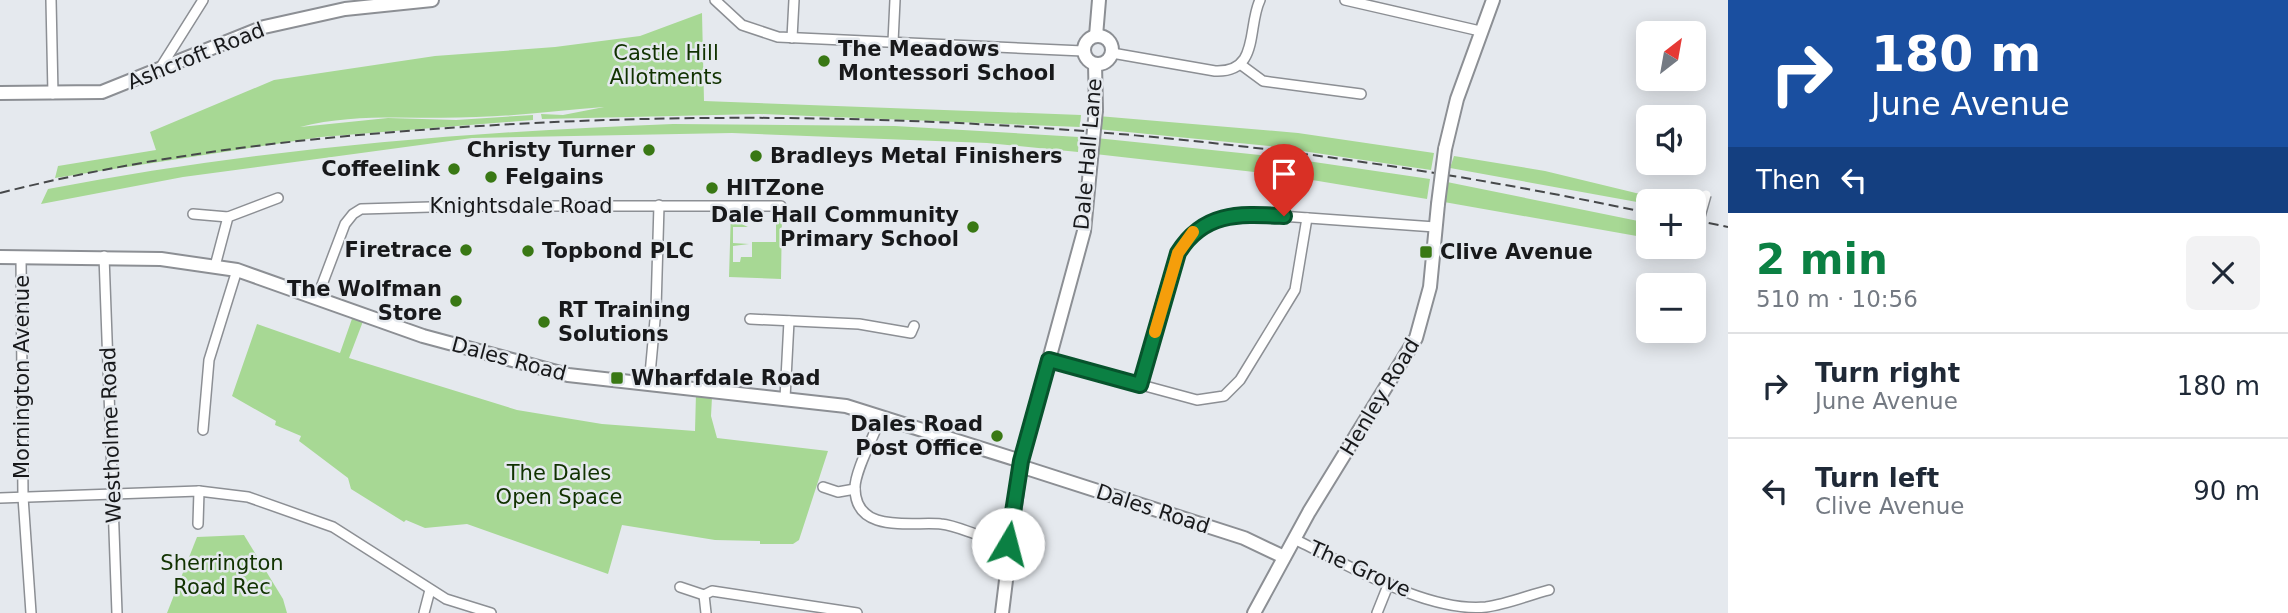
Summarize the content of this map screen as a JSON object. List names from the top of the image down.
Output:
{
  "streets": {
    "street": [
      "Ashcroft Road",
      "Dale Hall Lane",
      "Knightsdale Road",
      "Dales Road",
      "Mornington Avenue",
      "Henley Road",
      "Westholme Road",
      "The Grove"
    ]
  },
  "crossings": [
    ["Dale Hall Lane", "Dales Road"],
    ["Knightsdale Road", "Dales Road"],
    ["Dales Road", "Mornington Avenue"],
    ["Dales Road", "Henley Road"],
    ["Dales Road", "Westholme Road"],
    ["Henley Road", "The Grove"]
  ],
  "parks": ["Castle Hill Allotments", "The Dales Open Space", "Sherrington Road Rec"],
  "places": {
    "other": [
      "The Meadows Montessori School",
      "Christy Turner",
      "Bradleys Metal Finishers",
      "Coffeelink",
      "Felgains",
      "HITZone",
      "Dale Hall Community Primary School",
      "Firetrace",
      "Topbond PLC",
      "The Wolfman Store",
      "RT Training Solutions",
      "Dales Road Post Office"
    ],
    "transit": ["Clive Avenue", "Wharfdale Road"]
  },
  "north": "top right",
  "page": {
    "turn": ["180 m", "June Avenue"],
    "map_buttons": ["+", "−"],
    "then": "Then",
    "heading": ["2 min", "510 m · 10:56"],
    "list": [
      {
        "name": "Turn right",
        "note": "June Avenue",
        "value": "180 m"
      },
      {
        "name": "Turn left",
        "note": "Clive Avenue",
        "value": "90 m"
      }
    ]
  }
}
